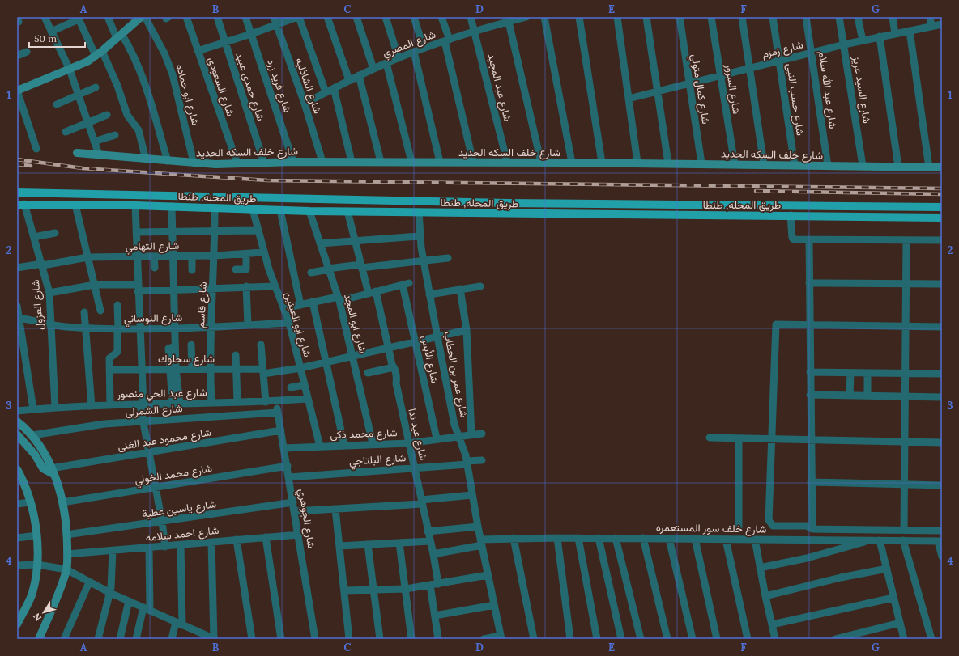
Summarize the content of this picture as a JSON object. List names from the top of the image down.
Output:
{
  "streets": {
    "main road": ["طريق المحله, طنطا"],
    "street": [
      "شارع المصري",
      "شارع زمزم",
      "شارع فريد زرد",
      "شارع الشاذليه",
      "شارع السعودى",
      "شارع حمدى عبيد",
      "شارع عبد المجيد",
      "شارع كمال متولي",
      "شارع السرور",
      "شارع عبد الله سلام",
      "شارع السيد عزيز",
      "شارع ابو حماده",
      "شارع حسب النبى",
      "شارع خلف السكه الحديد",
      "شارع التهامي",
      "شارع العزول",
      "شارع قاسم",
      "شارع النوساني",
      "شارع ابو المجد",
      "شارع ابو العينين",
      "شارع سحلوك",
      "شارع الأبس",
      "شارع عمر بن الخطاب",
      "شارع عبد الحي منصور",
      "شارع الشمرلى",
      "شارع محمد ذكى",
      "شارع عيد ندا",
      "شارع محمود عبد الغنى",
      "شارع البلتاجي",
      "شارع محمد الخولي",
      "شارع ياسين عطية",
      "شارع الجوهري",
      "شارع خلف سور المستعمره",
      "شارع احمد سلامه"
    ]
  },
  "crossings": [
    ["شارع المصري", "شارع الشاذليه"],
    ["شارع المصري", "شارع عبد المجيد"],
    ["شارع زمزم", "شارع كمال متولي"],
    ["شارع زمزم", "شارع السرور"],
    ["شارع زمزم", "شارع عبد الله سلام"],
    ["شارع زمزم", "شارع السيد عزيز"],
    ["شارع زمزم", "شارع حسب النبى"],
    ["شارع فريد زرد", "شارع خلف السكه الحديد"],
    ["شارع الشاذليه", "شارع خلف السكه الحديد"],
    ["شارع السعودى", "شارع خلف السكه الحديد"],
    ["شارع حمدى عبيد", "شارع خلف السكه الحديد"],
    ["شارع عبد المجيد", "شارع خلف السكه الحديد"],
    ["شارع كمال متولي", "شارع خلف السكه الحديد"],
    ["شارع السرور", "شارع خلف السكه الحديد"],
    ["شارع عبد الله سلام", "شارع خلف السكه الحديد"],
    ["شارع السيد عزيز", "شارع خلف السكه الحديد"],
    ["شارع ابو حماده", "شارع خلف السكه الحديد"],
    ["شارع حسب النبى", "شارع خلف السكه الحديد"],
    ["طريق المحله, طنطا", "شارع العزول"],
    ["طريق المحله, طنطا", "شارع قاسم"],
    ["طريق المحله, طنطا", "شارع ابو المجد"],
    ["طريق المحله, طنطا", "شارع ابو العينين"],
    ["طريق المحله, طنطا", "شارع عمر بن الخطاب"],
    ["طريق المحله, طنطا", "شارع عيد ندا"],
    ["شارع التهامي", "شارع العزول"],
    ["شارع التهامي", "شارع قاسم"],
    ["شارع التهامي", "شارع ابو العينين"],
    ["شارع العزول", "شارع النوساني"],
    ["شارع العزول", "شارع عبد الحي منصور"],
    ["شارع قاسم", "شارع النوساني"],
    ["شارع قاسم", "شارع سحلوك"],
    ["شارع قاسم", "شارع عبد الحي منصور"],
    ["شارع النوساني", "شارع ابو العينين"],
    ["شارع ابو المجد", "شارع سحلوك"],
    ["شارع ابو المجد", "شارع محمد ذكى"],
    ["شارع ابو العينين", "شارع سحلوك"],
    ["شارع ابو العينين", "شارع عبد الحي منصور"],
    ["شارع ابو العينين", "شارع محمد ذكى"],
    ["شارع سحلوك", "شارع الأبس"],
    ["شارع سحلوك", "شارع عمر بن الخطاب"],
    ["شارع سحلوك", "شارع عيد ندا"],
    ["شارع الأبس", "شارع محمد ذكى"],
    ["شارع الأبس", "شارع عيد ندا"],
    ["شارع عمر بن الخطاب", "شارع محمد ذكى"],
    ["شارع عمر بن الخطاب", "شارع البلتاجي"],
    ["شارع عمر بن الخطاب", "شارع خلف سور المستعمره"],
    ["شارع عبد الحي منصور", "شارع الجوهري"],
    ["شارع الشمرلى", "شارع الجوهري"],
    ["شارع محمد ذكى", "شارع عيد ندا"],
    ["شارع محمد ذكى", "شارع الجوهري"],
    ["شارع عيد ندا", "شارع البلتاجي"],
    ["شارع عيد ندا", "شارع خلف سور المستعمره"],
    ["شارع محمود عبد الغنى", "شارع الجوهري"],
    ["شارع البلتاجي", "شارع الجوهري"],
    ["شارع محمد الخولي", "شارع الجوهري"],
    ["شارع ياسين عطية", "شارع الجوهري"],
    ["شارع الجوهري", "شارع احمد سلامه"]
  ],
  "scale_bar": "50 m",
  "north": "bottom left",
  "grid": {
    "columns": [
      "A",
      "B",
      "C",
      "D",
      "E",
      "F",
      "G"
    ],
    "rows": [
      "1",
      "2",
      "3",
      "4"
    ]
  }
}
